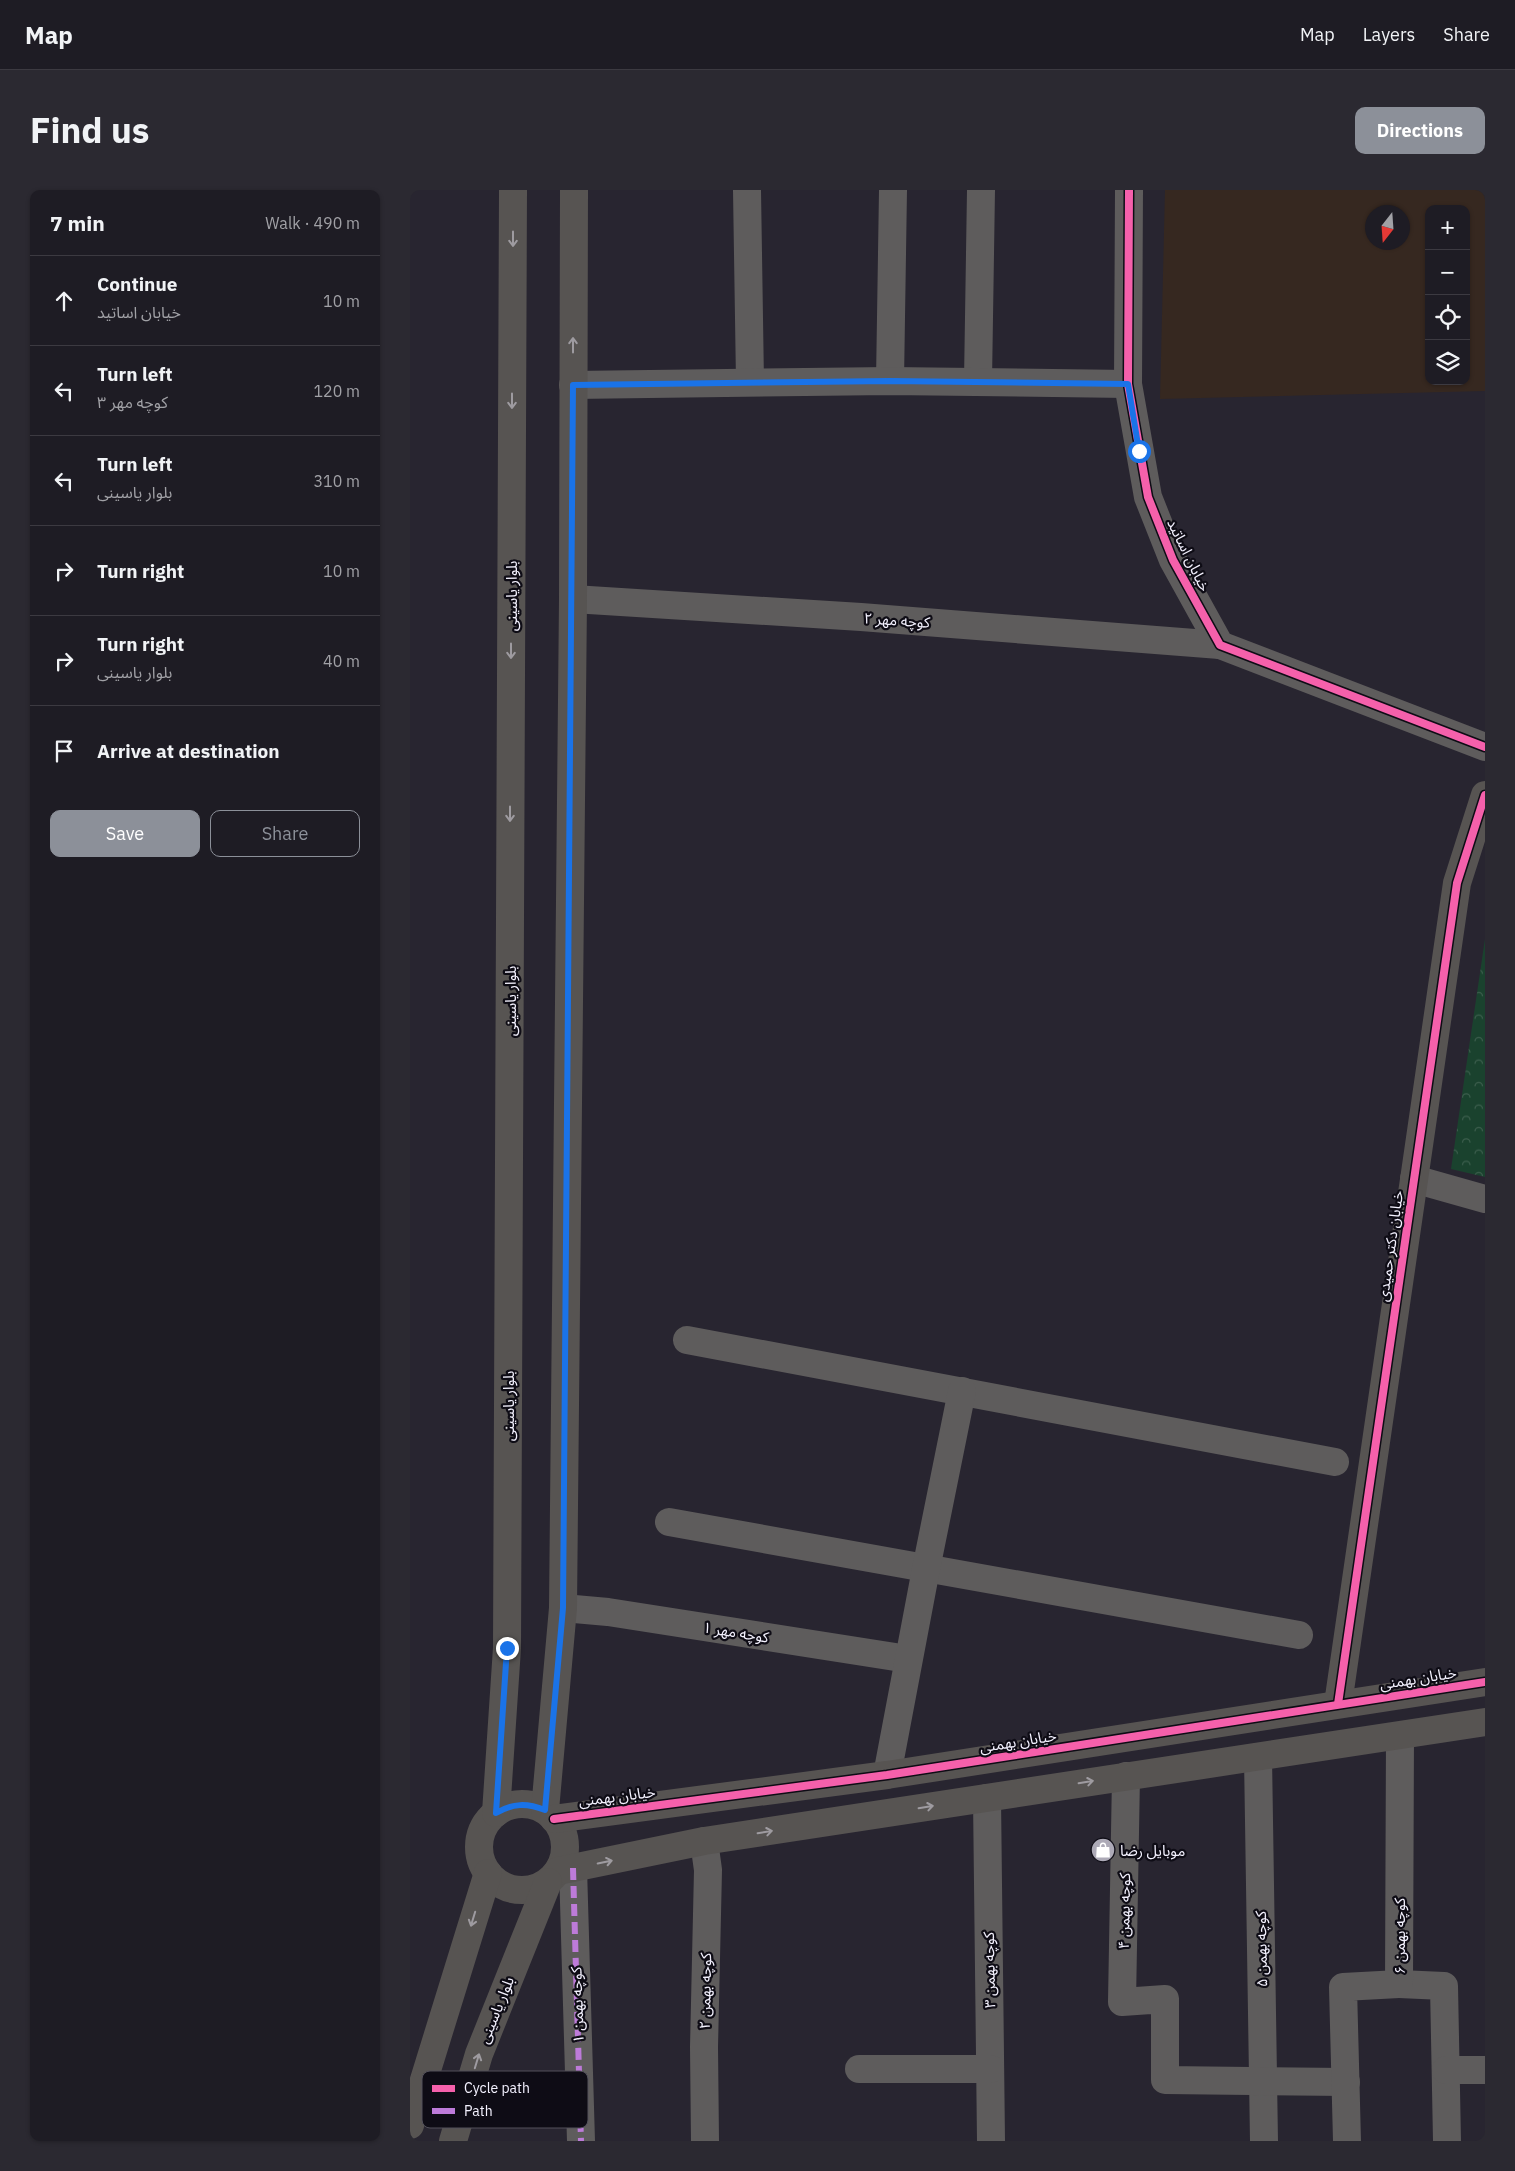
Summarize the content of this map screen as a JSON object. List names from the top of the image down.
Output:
{
  "streets": {
    "main road": ["بلوار یاسینی", "خیابان دکتر حمیدی", "خیابان بهمنی"],
    "street": [
      "خیابان اساتید",
      "کوچه مهر ۲",
      "کوچه مهر ۱",
      "کوچه بهمن ۴",
      "کوچه بهمن ۶",
      "کوچه بهمن ۵",
      "کوچه بهمن ۳",
      "کوچه بهمن ۲",
      "کوچه بهمن ۱"
    ]
  },
  "crossings": [
    ["خیابان اساتید", "کوچه مهر ۲"],
    ["بلوار یاسینی", "خیابان بهمنی"],
    ["بلوار یاسینی", "کوچه بهمن ۱"],
    ["خیابان دکتر حمیدی", "خیابان بهمنی"],
    ["خیابان بهمنی", "کوچه بهمن ۱"],
    ["کوچه بهمن ۴", "کوچه بهمن ۵"]
  ],
  "places": {
    "shop": ["موبایل رضا"]
  },
  "legend": ["Cycle path", "Path"],
  "north": "bottom",
  "page": {
    "header": "Map",
    "nav": ["Map", "Layers", "Share"],
    "title": "Find us",
    "buttons": [
      "Directions",
      ["Save", "Share"]
    ],
    "heading": ["7 min", "Walk · 490 m"],
    "map_buttons": ["+", "−"],
    "list": [
      ["Continue", "خیابان اساتید", "10 m"],
      ["Turn left", "کوچه مهر ۳", "120 m"],
      ["Turn left", "بلوار یاسینی", "310 m"],
      ["Turn right", "10 m"],
      ["Turn right", "بلوار یاسینی", "40 m"],
      "Arrive at destination"
    ]
  }
}
